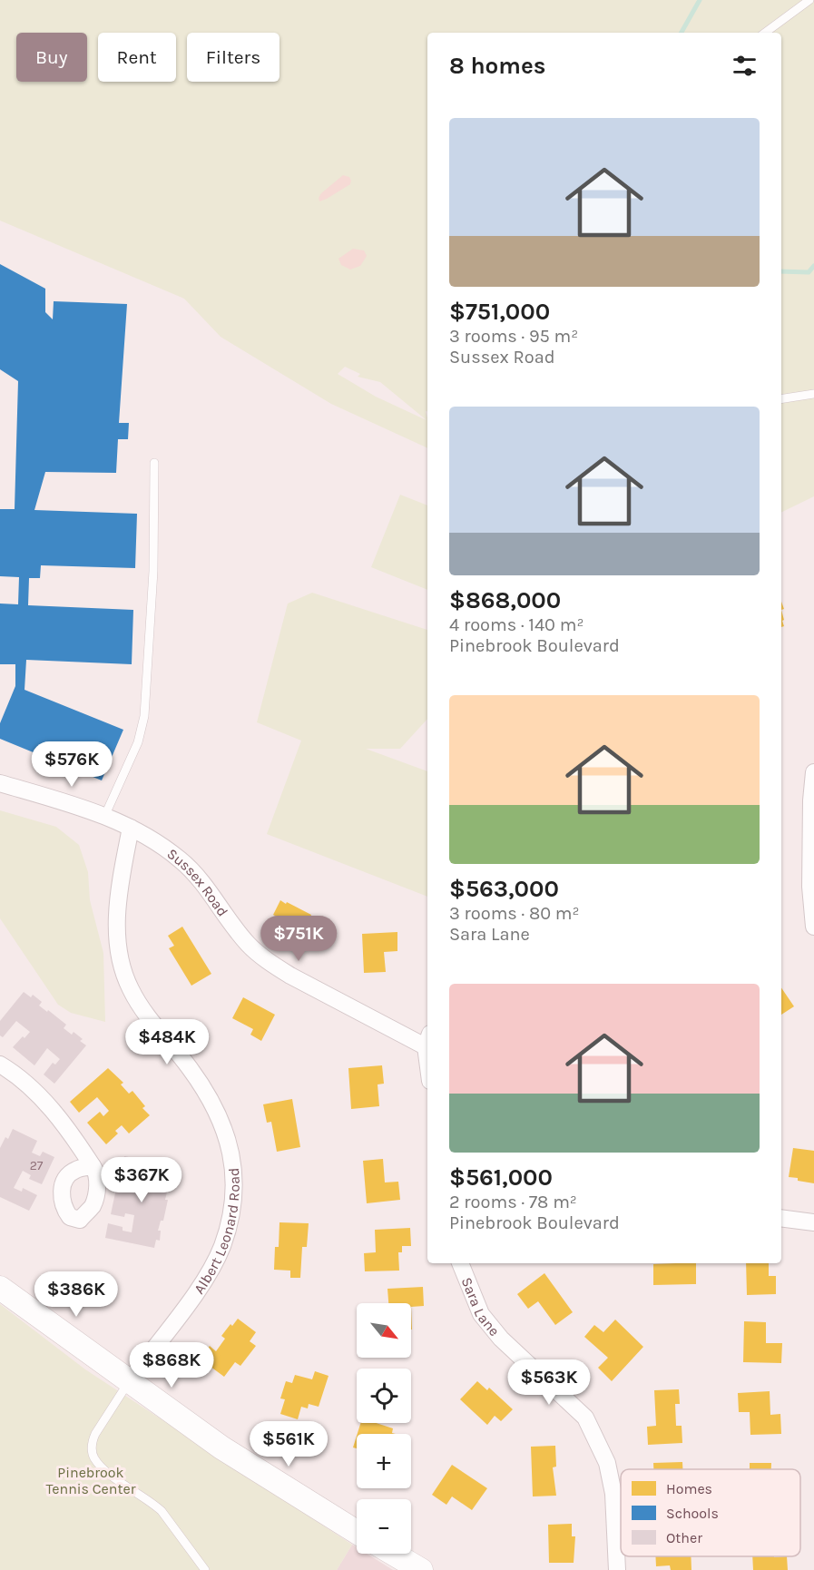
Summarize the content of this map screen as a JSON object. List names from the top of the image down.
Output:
{
  "streets": {
    "street": ["Sussex Road", "Albert Leonard Road", "Sara Lane"]
  },
  "crossings": [
    ["Sussex Road", "Albert Leonard Road"]
  ],
  "parks": ["Pinebrook Tennis Center"],
  "house_numbers": ["27"],
  "legend": ["Homes", "Schools", "Other"],
  "north": "bottom right",
  "page": {
    "chip": ["Buy", "Rent", "Filters"],
    "heading": "8 homes",
    "list": [
      {
        "name": "$751,000",
        "note": "3 rooms · 95 m² · Sussex Road"
      },
      {
        "name": "$868,000",
        "note": "4 rooms · 140 m² · Pinebrook Boulevard"
      },
      {
        "name": "$563,000",
        "note": "3 rooms · 80 m² · Sara Lane"
      },
      {
        "name": "$561,000",
        "note": "2 rooms · 78 m² · Pinebrook Boulevard"
      }
    ],
    "price": [
      "$576K",
      "$751K",
      "$484K",
      "$367K",
      "$386K",
      "$868K",
      "$563K",
      "$561K"
    ],
    "map_buttons": ["+", "−"]
  }
}
